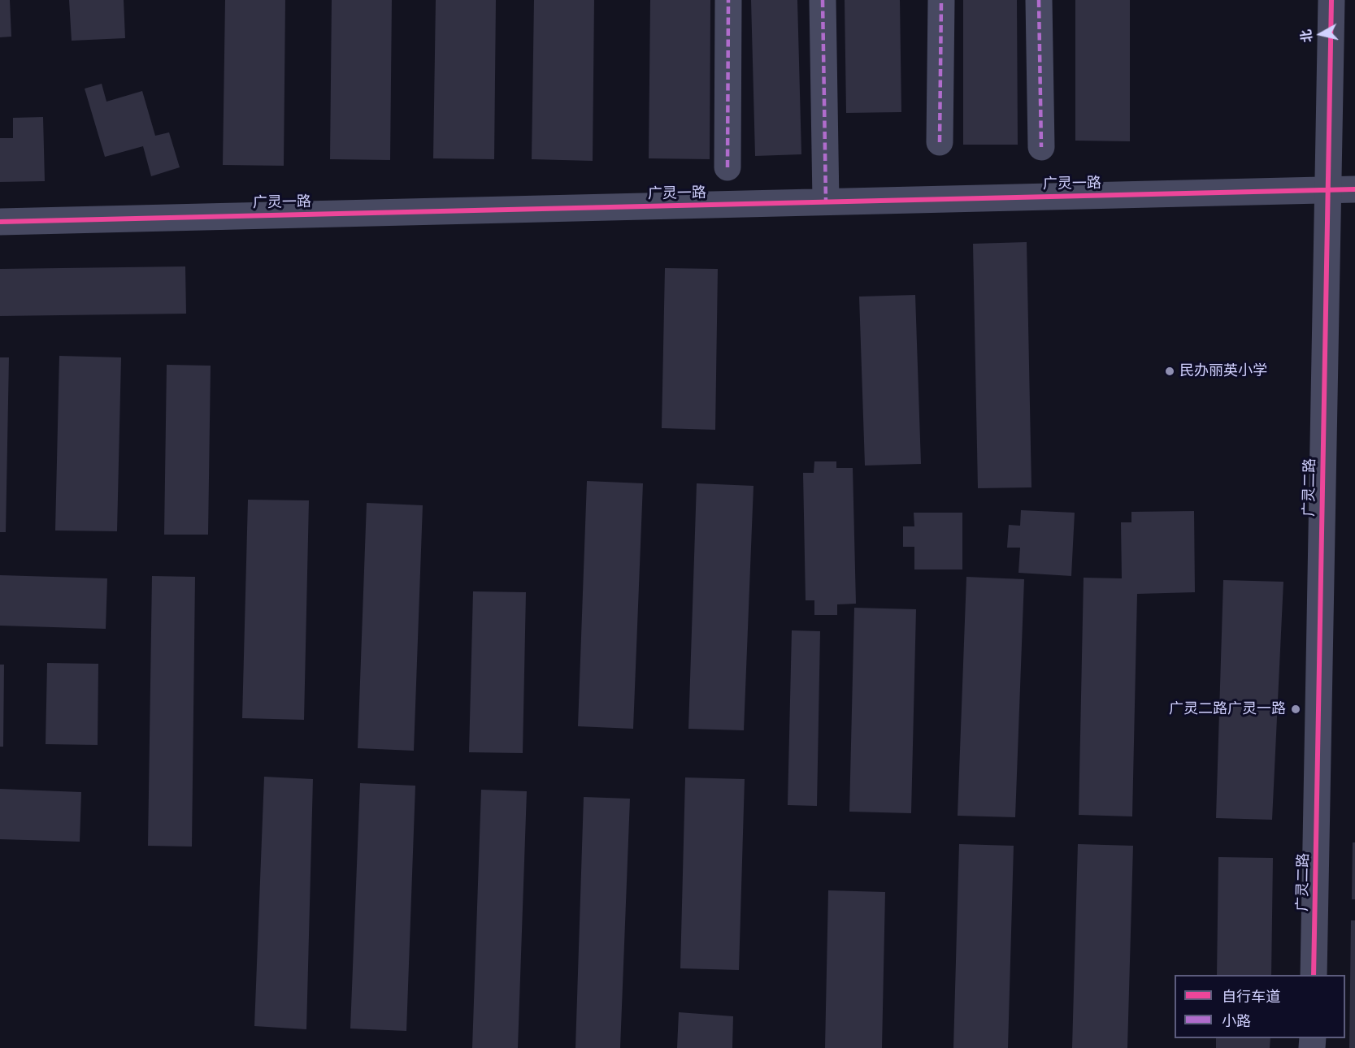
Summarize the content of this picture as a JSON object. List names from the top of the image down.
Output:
{
  "streets": {
    "street": ["广灵一路", "广灵二路"]
  },
  "crossings": [
    ["广灵一路", "广灵二路"]
  ],
  "places": ["民办丽英小学", "广灵二路广灵一路"],
  "legend": ["自行车道", "小路"],
  "north": "left"
}
